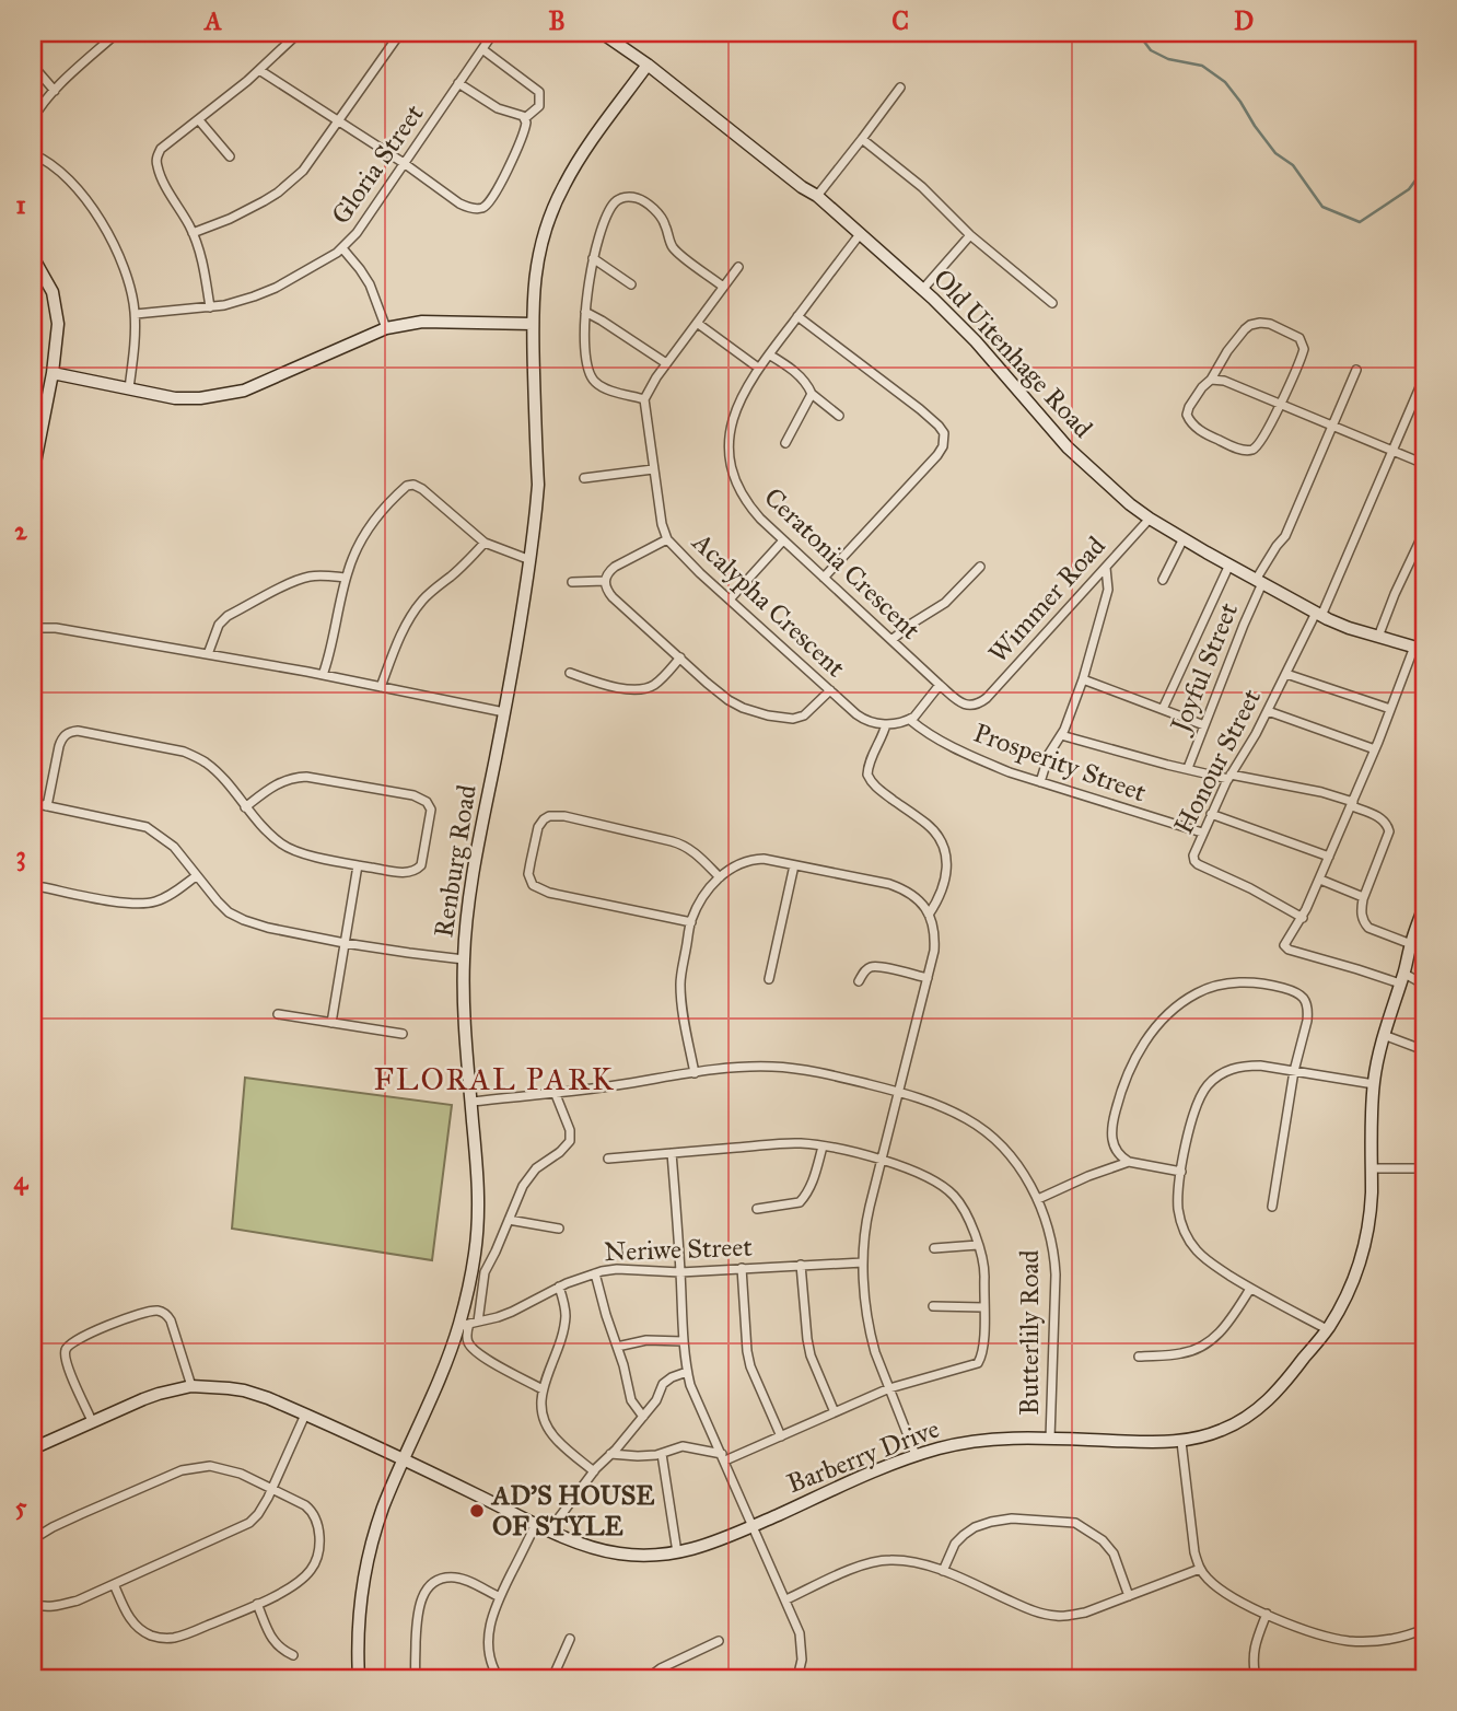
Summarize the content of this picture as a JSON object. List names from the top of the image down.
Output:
{
  "streets": {
    "street": [
      "Gloria Street",
      "Old Uitenhage Road",
      "Ceratonia Crescent",
      "Wimmer Road",
      "Acalypha Crescent",
      "Joyful Street",
      "Honour Street",
      "Prosperity Street",
      "Renburg Road",
      "Neriwe Street",
      "Butterlily Road",
      "Barberry Drive"
    ]
  },
  "crossings": [
    ["Old Uitenhage Road", "Ceratonia Crescent"],
    ["Old Uitenhage Road", "Wimmer Road"],
    ["Old Uitenhage Road", "Joyful Street"],
    ["Old Uitenhage Road", "Honour Street"],
    ["Old Uitenhage Road", "Renburg Road"],
    ["Ceratonia Crescent", "Wimmer Road"],
    ["Honour Street", "Prosperity Street"],
    ["Renburg Road", "Neriwe Street"],
    ["Renburg Road", "Butterlily Road"],
    ["Renburg Road", "Barberry Drive"],
    ["Butterlily Road", "Barberry Drive"]
  ],
  "districts": ["FLORAL PARK"],
  "places": ["AD'S HOUSE OF STYLE"],
  "grid": {
    "columns": [
      "A",
      "B",
      "C",
      "D"
    ],
    "rows": [
      "1",
      "2",
      "3",
      "4",
      "5"
    ]
  }
}
